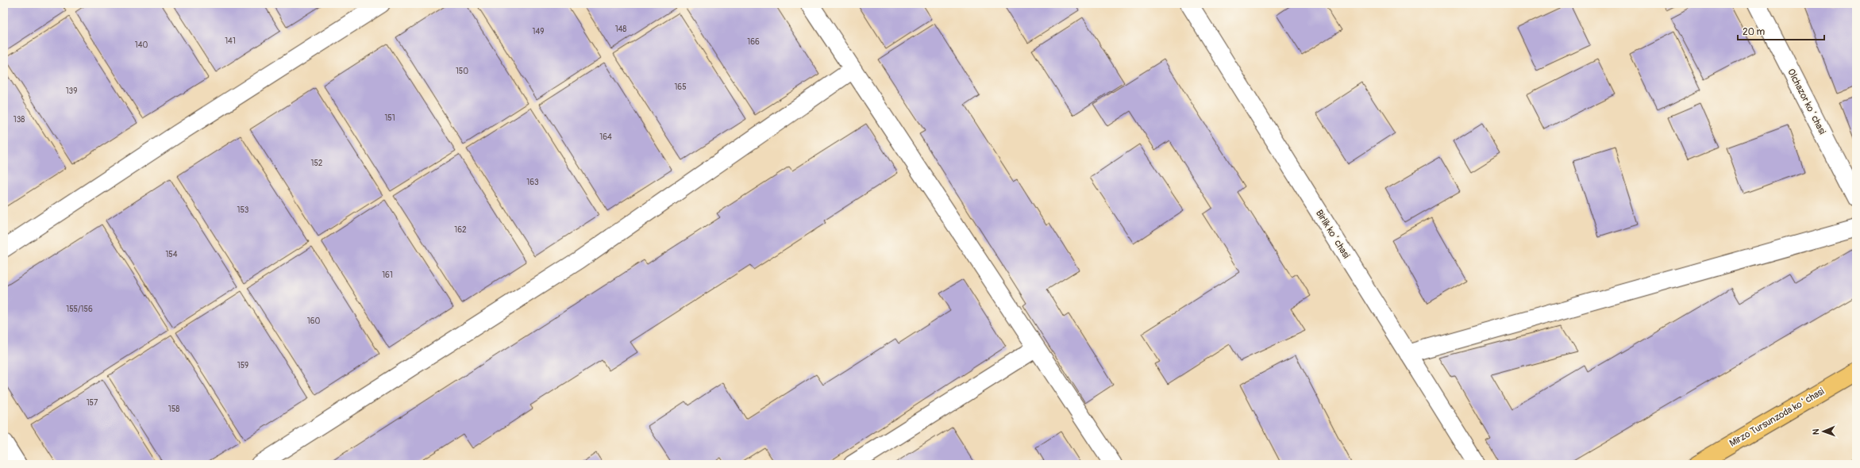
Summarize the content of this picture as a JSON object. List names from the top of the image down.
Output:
{
  "streets": {
    "main road": ["Mirzo Tursunzoda koʻchasi"],
    "street": ["Olchazor koʻchasi", "Birlik koʻchasi"]
  },
  "house_numbers": [
    "148",
    "149",
    "141",
    "166",
    "140",
    "150",
    "165",
    "139",
    "151",
    "138",
    "164",
    "152",
    "163",
    "153",
    "162",
    "154",
    "161",
    "155/156",
    "160",
    "159",
    "157",
    "158"
  ],
  "scale_bar": "20 m",
  "north": "left"
}
